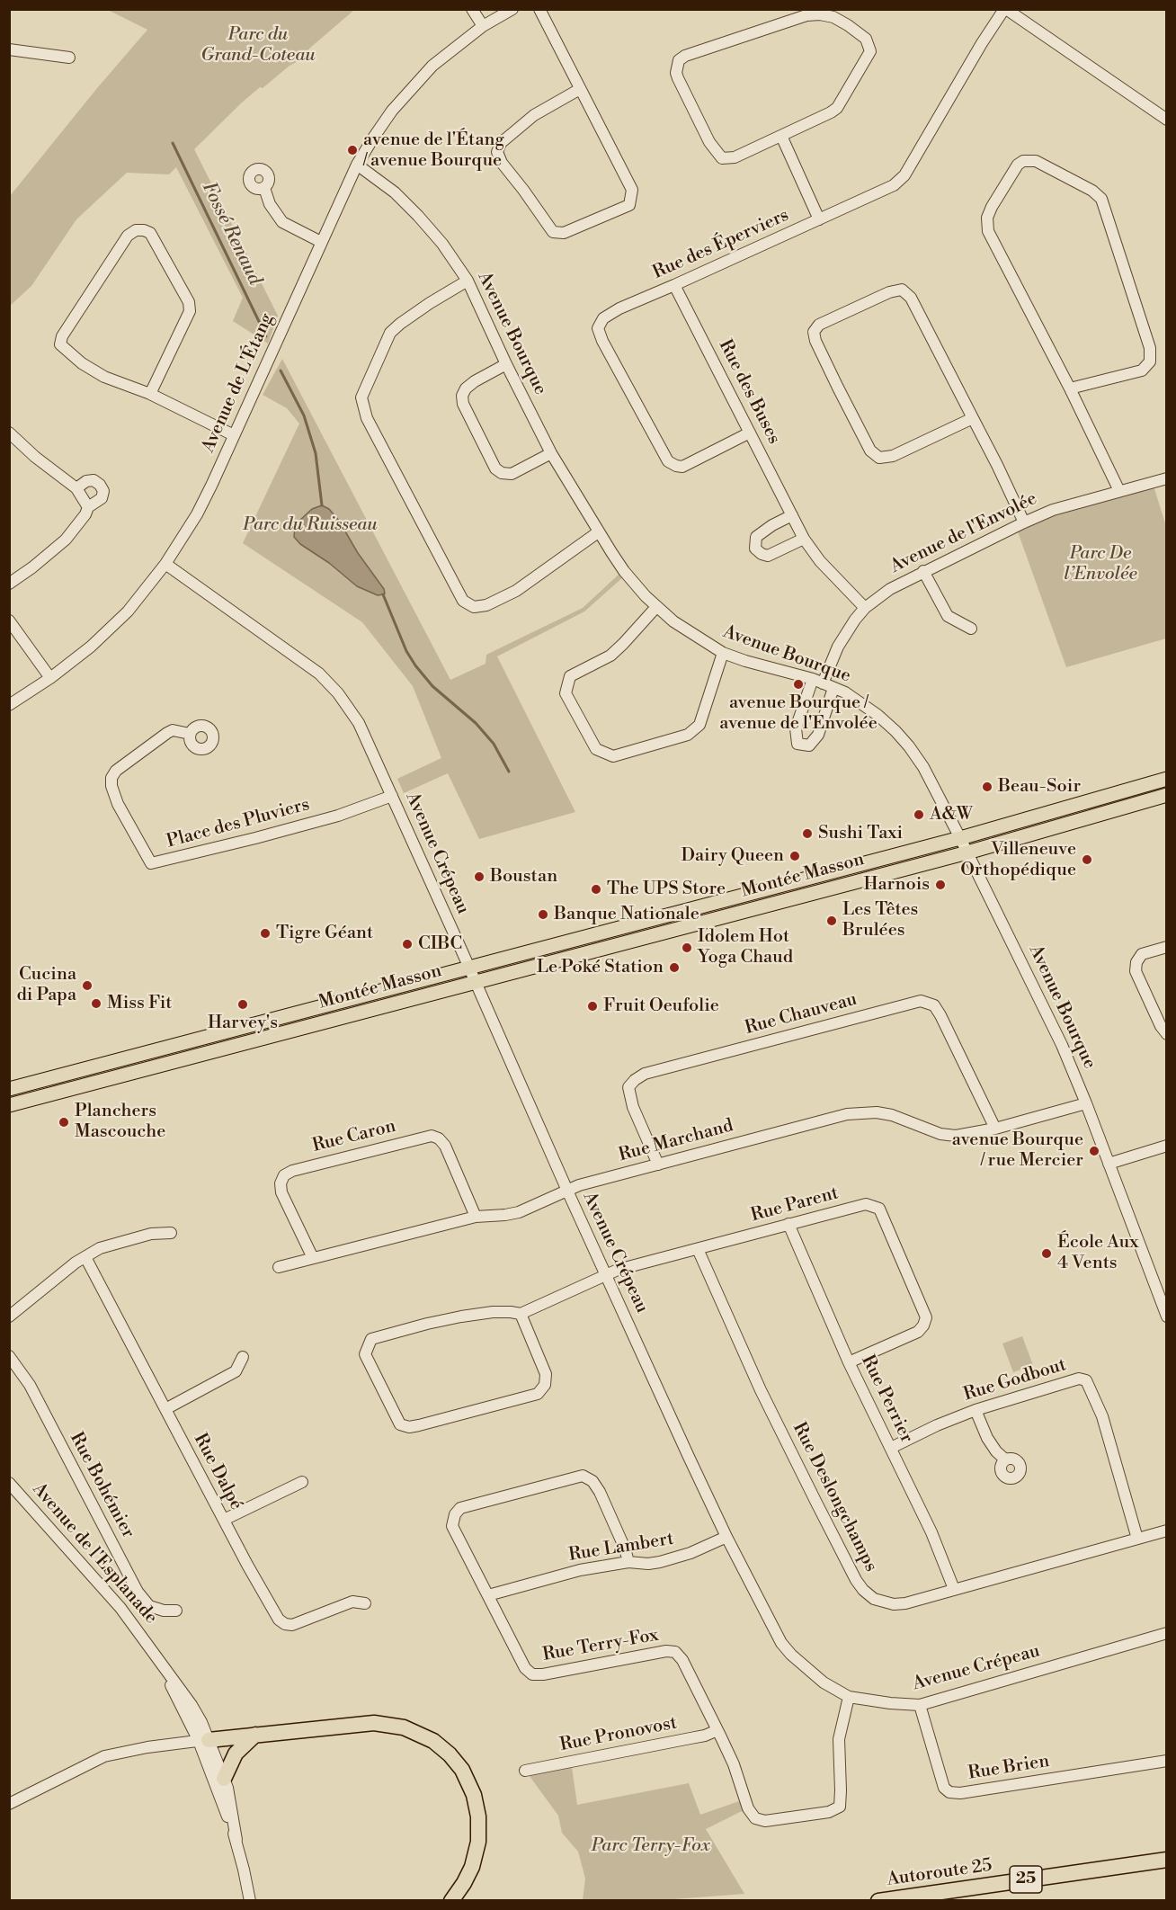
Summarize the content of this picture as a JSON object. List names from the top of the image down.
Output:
{
  "streets": {
    "highway": ["Autoroute 25", "25"],
    "main road": ["Montée Masson"],
    "street": [
      "Rue des Éperviers",
      "Avenue Bourque",
      "Avenue de L'Étang",
      "Rue des Buses",
      "Avenue de l'Envolée",
      "Place des Pluviers",
      "Avenue Crépeau",
      "Rue Chauveau",
      "Rue Caron",
      "Rue Marchand",
      "Rue Parent",
      "Rue Godbout",
      "Rue Perrier",
      "Rue Dalpé",
      "Rue Bohémier",
      "Rue Deslongchamps",
      "Rue Lambert",
      "Avenue de l'Esplanade",
      "Rue Terry-Fox",
      "Rue Pronovost",
      "Rue Brien"
    ]
  },
  "crossings": [
    ["Rue des Éperviers", "Rue des Buses"],
    ["Avenue Bourque", "Avenue de L'Étang"],
    ["Avenue Bourque", "Avenue de l'Envolée"],
    ["Avenue Bourque", "Montée Masson"],
    ["Avenue Bourque", "Rue Marchand"],
    ["Avenue de L'Étang", "Avenue Crépeau"],
    ["Rue des Buses", "Avenue de l'Envolée"],
    ["Place des Pluviers", "Avenue Crépeau"],
    ["Avenue Crépeau", "Montée Masson"],
    ["Avenue Crépeau", "Rue Marchand"],
    ["Avenue Crépeau", "Rue Parent"],
    ["Avenue Crépeau", "Rue Lambert"],
    ["Avenue Crépeau", "Rue Terry-Fox"],
    ["Avenue Crépeau", "Rue Brien"],
    ["Rue Chauveau", "Rue Marchand"],
    ["Rue Caron", "Rue Marchand"],
    ["Rue Parent", "Rue Perrier"],
    ["Rue Parent", "Rue Deslongchamps"],
    ["Rue Godbout", "Rue Perrier"],
    ["Rue Godbout", "Rue Deslongchamps"],
    ["Rue Perrier", "Rue Deslongchamps"],
    ["Rue Lambert", "Rue Terry-Fox"],
    ["Rue Terry-Fox", "Rue Pronovost"]
  ],
  "water": ["Fossé Renaud"],
  "parks": [
    "Parc du Grand-Coteau",
    "Parc du Ruisseau",
    "Parc De l’Envolée",
    "Parc Terry-Fox"
  ],
  "places": [
    "avenue de l'Étang / avenue Bourque",
    "avenue Bourque / avenue de l'Envolée",
    "Beau-Soir",
    "A&W",
    "Sushi Taxi",
    "Dairy Queen",
    "Villeneuve Orthopédique",
    "Boustan",
    "Harnois",
    "The UPS Store",
    "Banque Nationale",
    "Les Têtes Brulées",
    "Tigre Géant",
    "CIBC",
    "Idolem Hot Yoga Chaud",
    "Le Poké Station",
    "Cucina di Papa",
    "Miss Fit",
    "Harvey's",
    "Fruit Oeufolie",
    "Planchers Mascouche",
    "avenue Bourque / rue Mercier",
    "École Aux 4 Vents"
  ]
}
